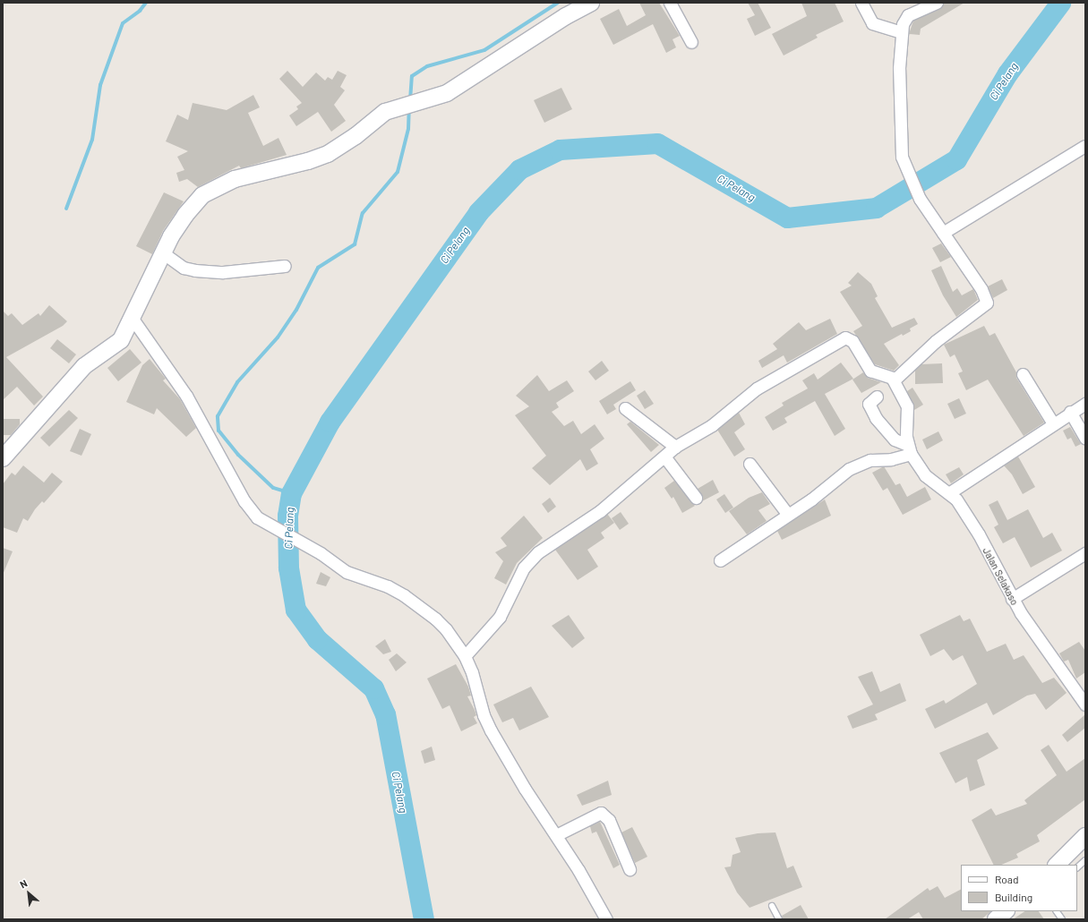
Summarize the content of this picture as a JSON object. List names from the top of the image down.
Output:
{
  "streets": {
    "street": ["Jalan Selakaso"]
  },
  "water": ["Ci Pelang"],
  "legend": ["Road", "Building"],
  "north": "top left"
}
